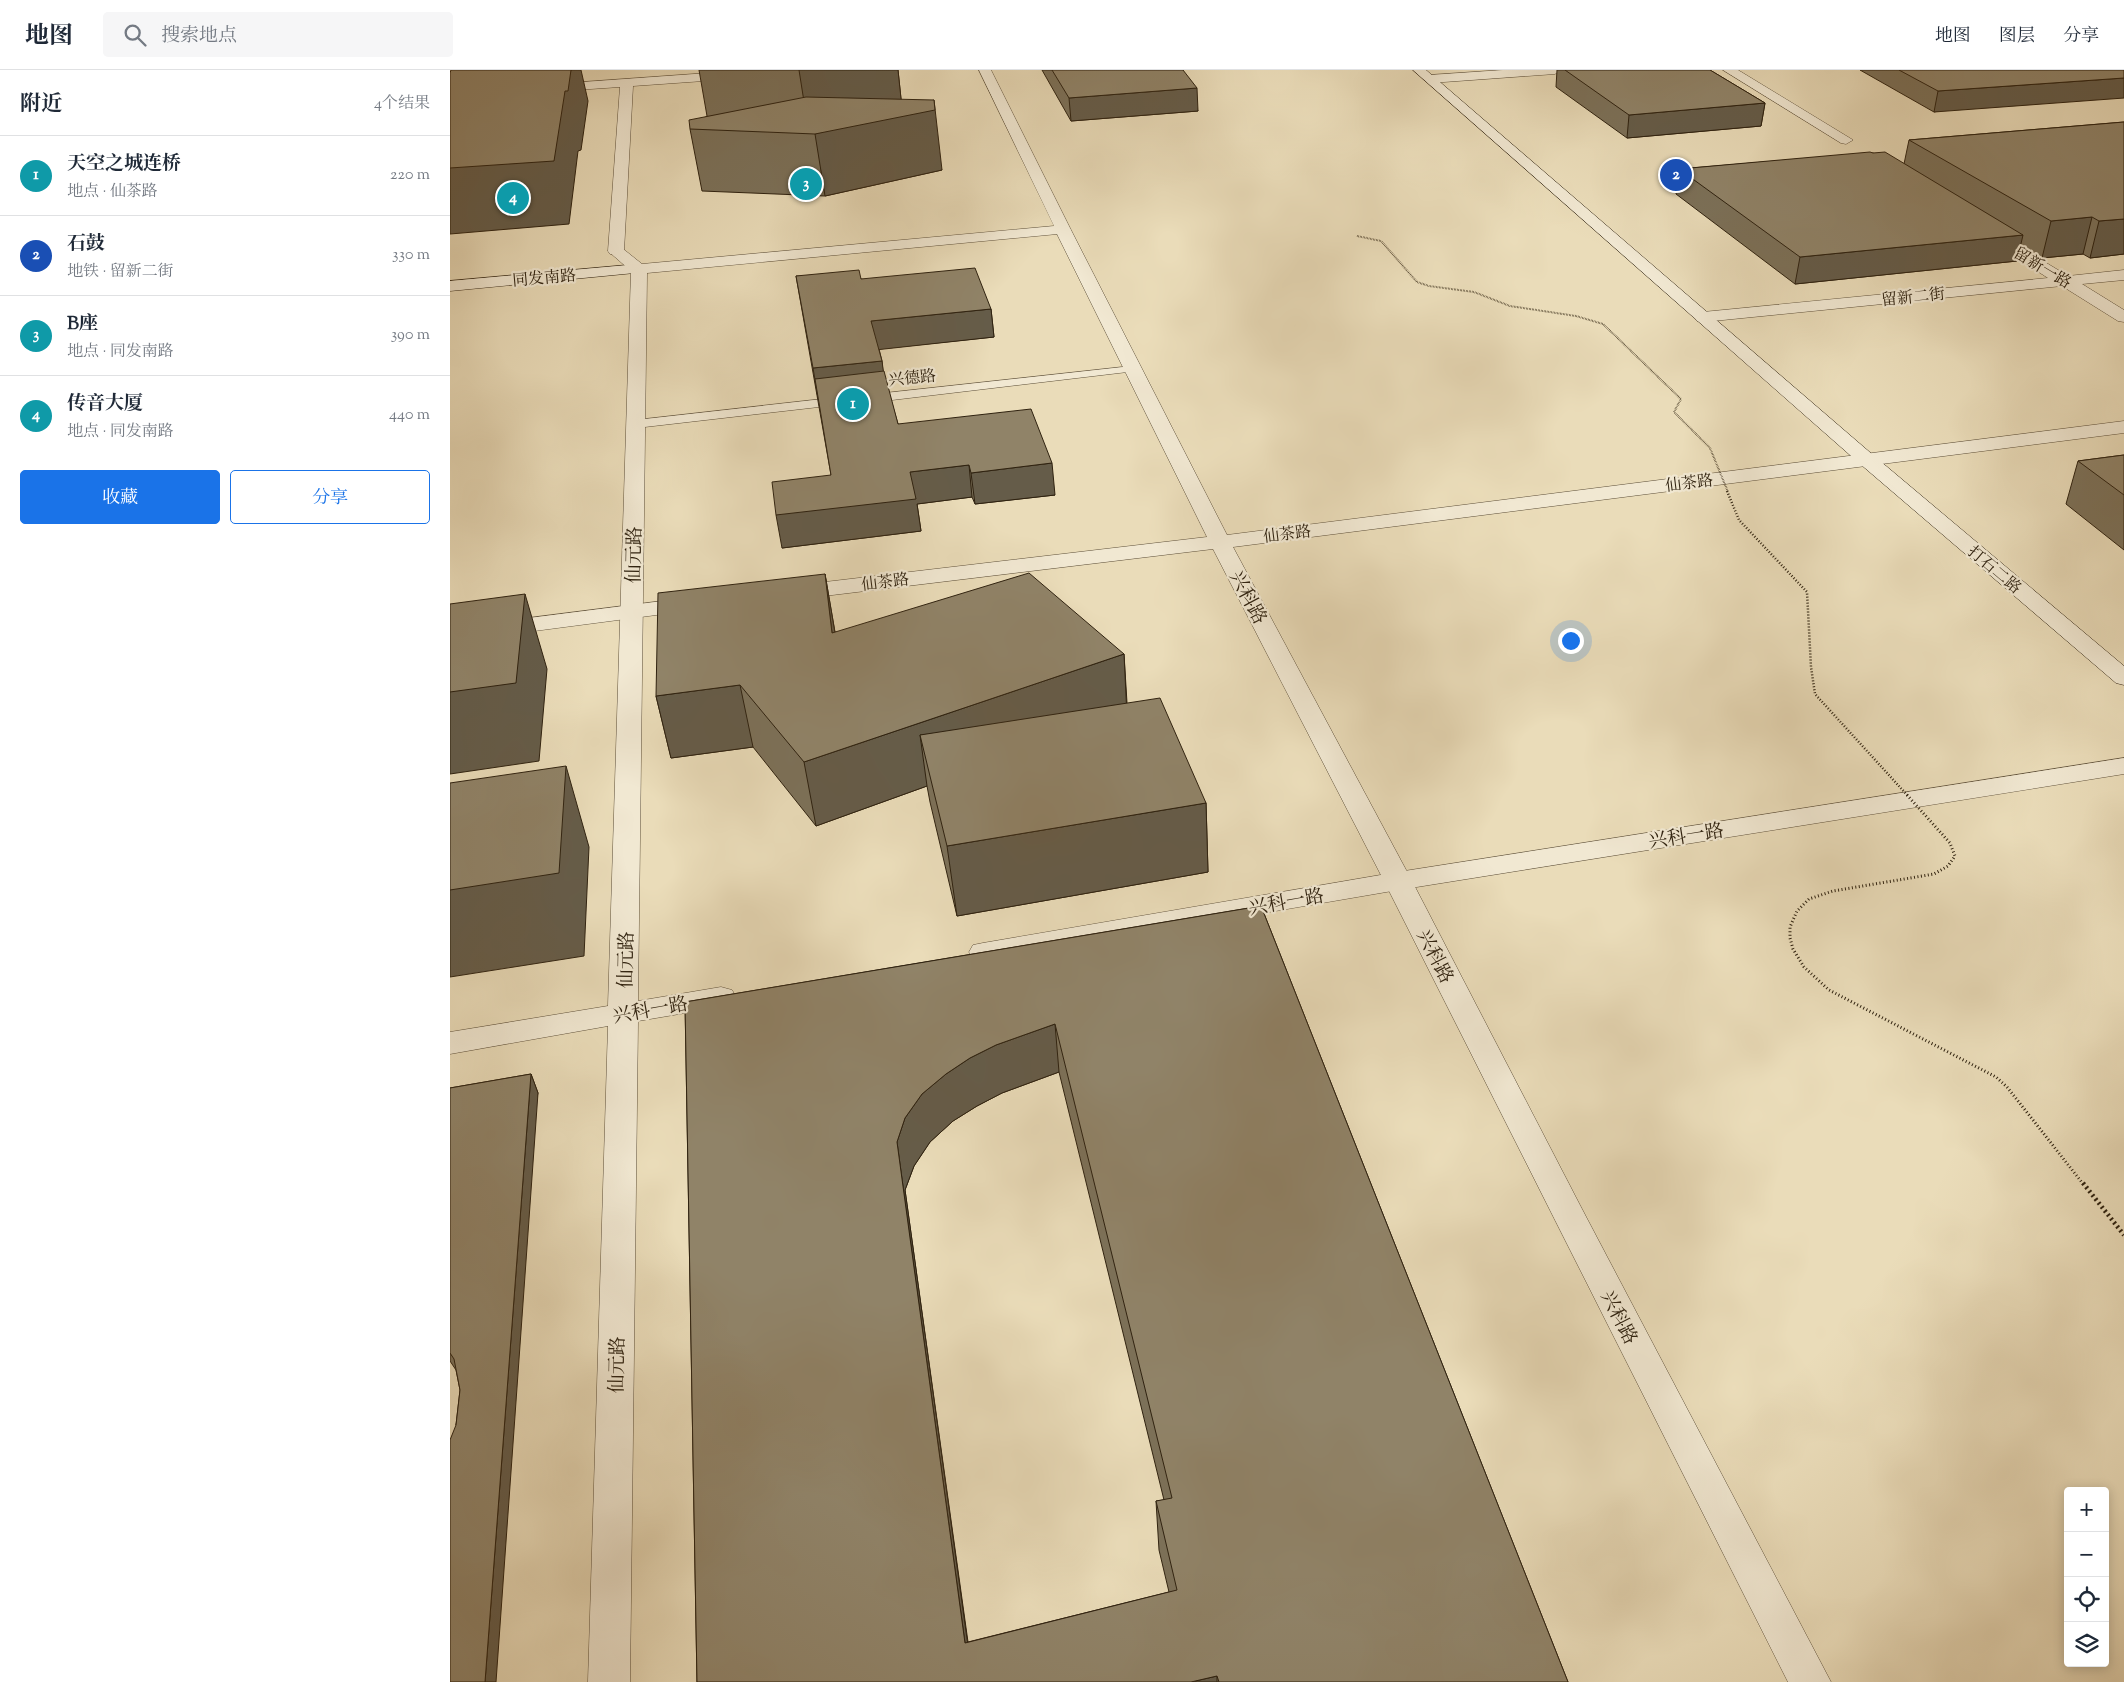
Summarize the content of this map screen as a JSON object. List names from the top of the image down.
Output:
{
  "streets": {
    "street": [
      "留新一路",
      "同发南路",
      "留新二街",
      "仙茶路",
      "仙元路",
      "打石二路",
      "兴科路",
      "兴科一路"
    ],
    "lane": ["兴德路"]
  },
  "crossings": [
    ["留新一路", "留新二街"],
    ["同发南路", "仙元路"],
    ["同发南路", "兴科路"],
    ["留新二街", "打石二路"],
    ["兴德路", "仙元路"],
    ["兴德路", "兴科路"],
    ["仙茶路", "打石二路"],
    ["仙茶路", "兴科路"],
    ["仙元路", "兴科一路"],
    ["兴科路", "兴科一路"]
  ],
  "page": {
    "header": "地图",
    "search": "搜索地点",
    "nav": ["地图", "图层", "分享"],
    "heading": ["附近", "4个结果"],
    "list": [
      {
        "mark": "1",
        "name": "天空之城连桥",
        "note": "地点 · 仙茶路",
        "value": "220 m"
      },
      {
        "mark": "2",
        "name": "石鼓",
        "note": "地铁 · 留新二街",
        "value": "330 m"
      },
      {
        "mark": "3",
        "name": "B座",
        "note": "地点 · 同发南路",
        "value": "390 m"
      },
      {
        "mark": "4",
        "name": "传音大厦",
        "note": "地点 · 同发南路",
        "value": "440 m"
      }
    ],
    "pins": [
      "2",
      "3",
      "4",
      "1"
    ],
    "buttons": ["收藏", "分享"],
    "map_buttons": ["+", "−"]
  }
}
